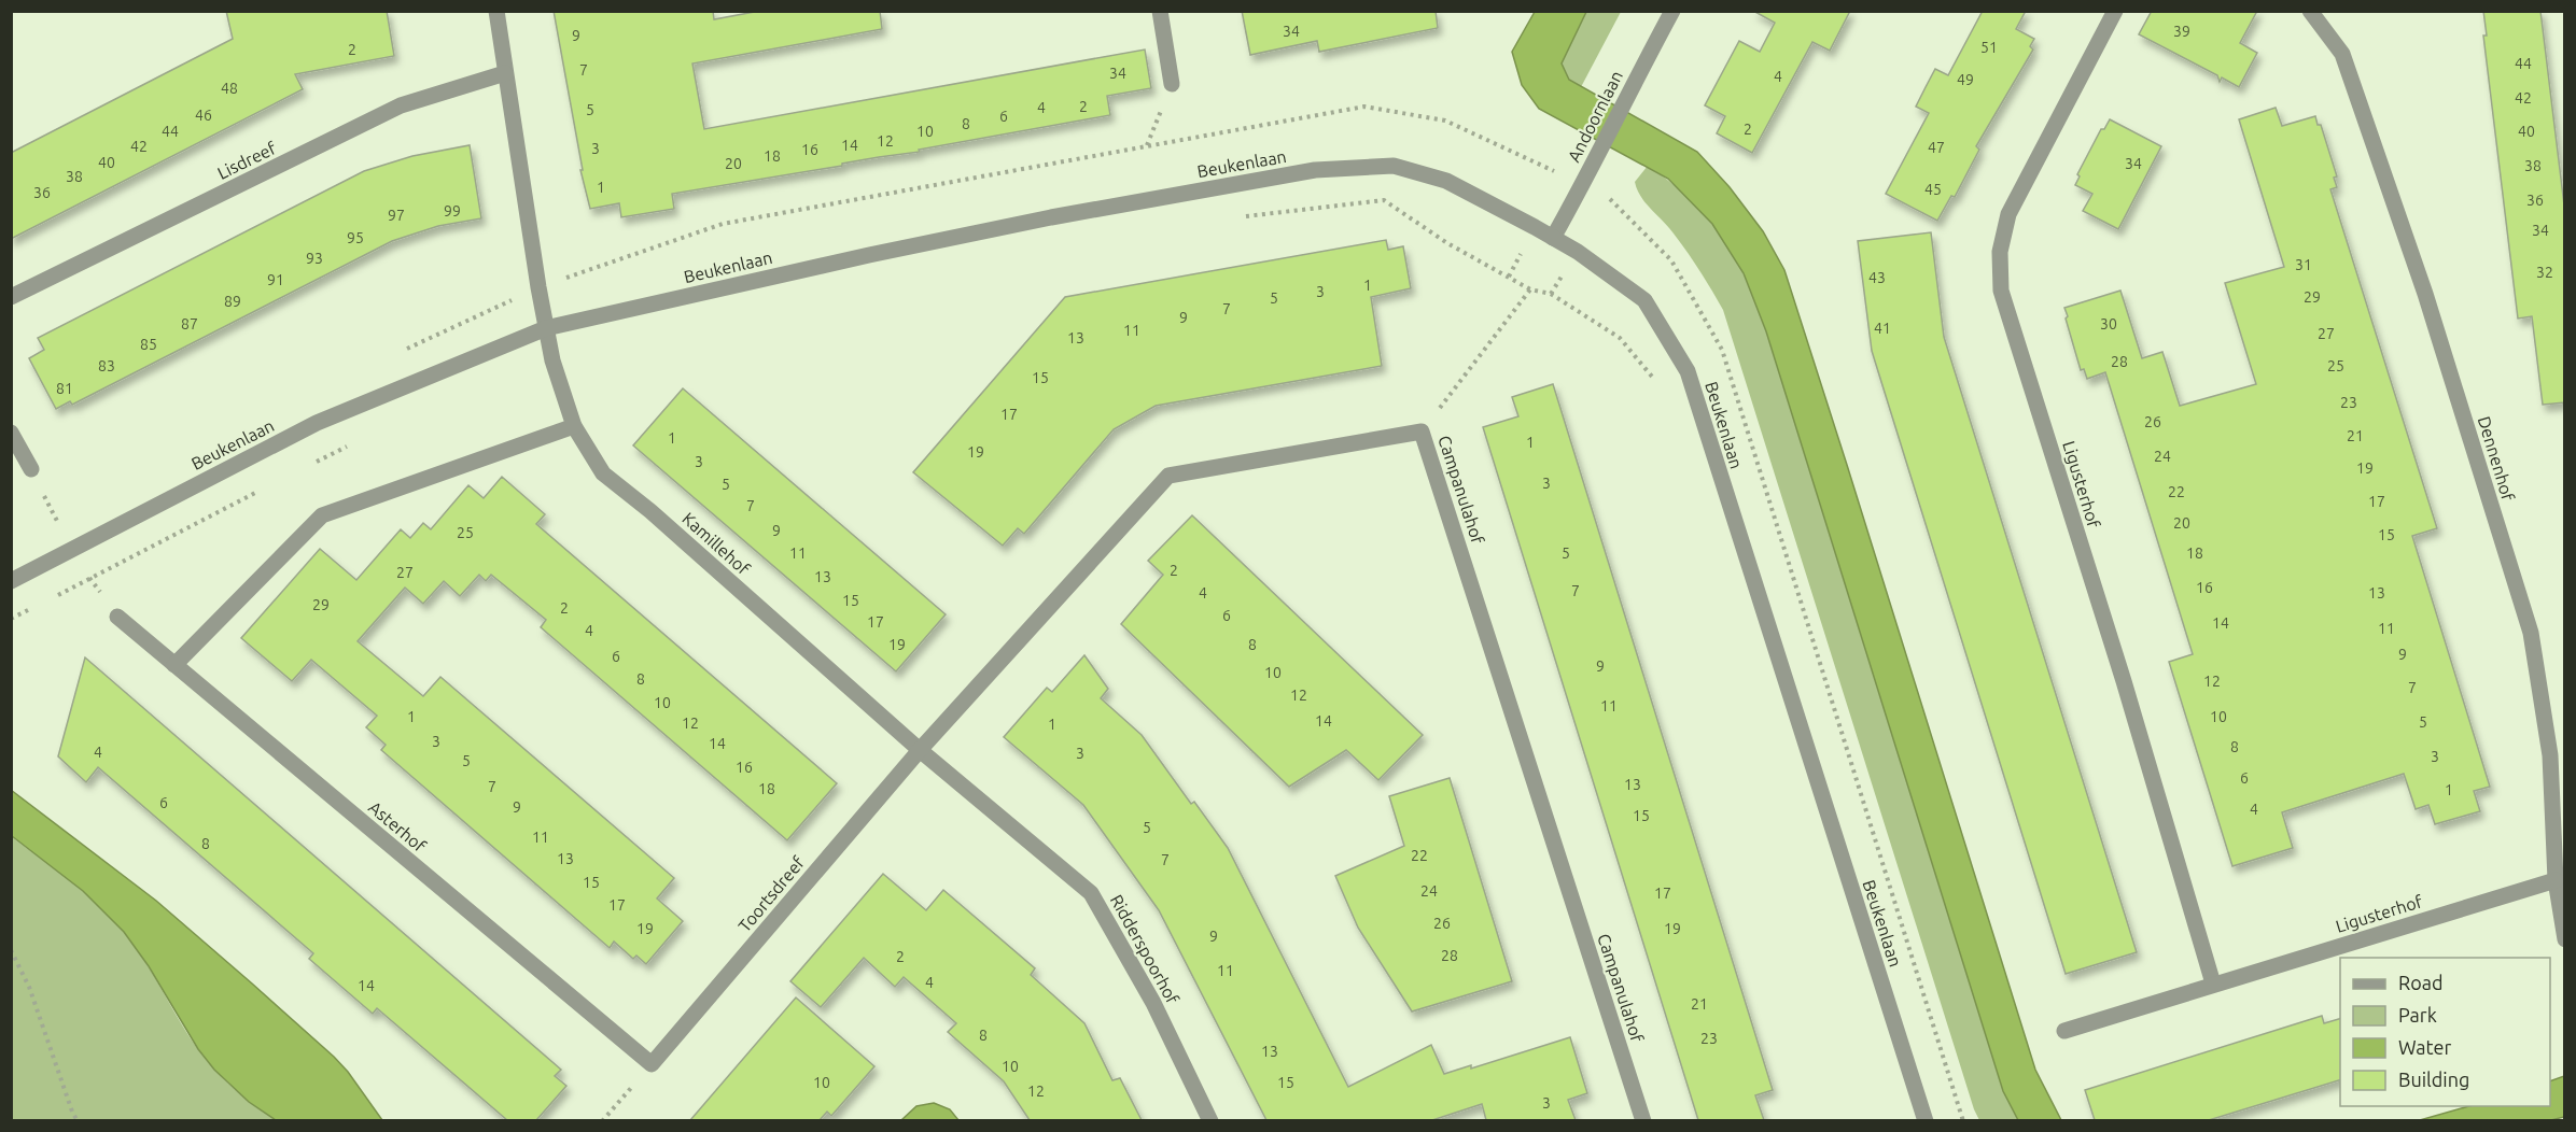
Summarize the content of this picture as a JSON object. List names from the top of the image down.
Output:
{
  "streets": {
    "street": [
      "Andoornlaan",
      "Lisdreef",
      "Beukenlaan",
      "Dennenhof",
      "Ligusterhof",
      "Campanulahof",
      "Kamillehof",
      "Asterhof",
      "Toortsdreef",
      "Ridderspoorhof"
    ]
  },
  "crossings": [
    ["Andoornlaan", "Beukenlaan"],
    ["Beukenlaan", "Kamillehof"],
    ["Dennenhof", "Ligusterhof"],
    ["Campanulahof", "Kamillehof"],
    ["Campanulahof", "Toortsdreef"],
    ["Campanulahof", "Ridderspoorhof"],
    ["Kamillehof", "Toortsdreef"],
    ["Kamillehof", "Ridderspoorhof"],
    ["Asterhof", "Toortsdreef"],
    ["Toortsdreef", "Ridderspoorhof"]
  ],
  "house_numbers": [
    "34",
    "39",
    "9",
    "51",
    "2",
    "44",
    "7",
    "34",
    "4",
    "49",
    "48",
    "42",
    "2",
    "4",
    "5",
    "46",
    "6",
    "8",
    "2",
    "44",
    "10",
    "40",
    "12",
    "14",
    "42",
    "47",
    "3",
    "16",
    "18",
    "40",
    "20",
    "34",
    "38",
    "38",
    "1",
    "45",
    "36",
    "36",
    "99",
    "97",
    "34",
    "95",
    "93",
    "31",
    "32",
    "43",
    "91",
    "1",
    "3",
    "29",
    "5",
    "89",
    "7",
    "9",
    "87",
    "30",
    "41",
    "11",
    "27",
    "13",
    "85",
    "28",
    "83",
    "25",
    "15",
    "81",
    "23",
    "17",
    "26",
    "21",
    "1",
    "1",
    "19",
    "24",
    "3",
    "19",
    "3",
    "5",
    "22",
    "17",
    "7",
    "20",
    "9",
    "25",
    "15",
    "11",
    "5",
    "18",
    "2",
    "27",
    "13",
    "16",
    "7",
    "4",
    "13",
    "15",
    "29",
    "2",
    "6",
    "17",
    "14",
    "11",
    "4",
    "19",
    "8",
    "9",
    "6",
    "9",
    "10",
    "8",
    "12",
    "7",
    "12",
    "10",
    "11",
    "1",
    "10",
    "14",
    "5",
    "12",
    "1",
    "3",
    "14",
    "8",
    "4",
    "3",
    "3",
    "5",
    "16",
    "6",
    "13",
    "7",
    "18",
    "1",
    "6",
    "9",
    "4",
    "15",
    "5",
    "11",
    "8",
    "22",
    "13",
    "7",
    "15",
    "24",
    "17",
    "17",
    "26",
    "19",
    "19",
    "9",
    "28",
    "2",
    "11",
    "4",
    "14",
    "21",
    "8",
    "23",
    "13",
    "10",
    "10",
    "15",
    "12",
    "3"
  ],
  "legend": [
    "Road",
    "Park",
    "Water",
    "Building"
  ]
}
